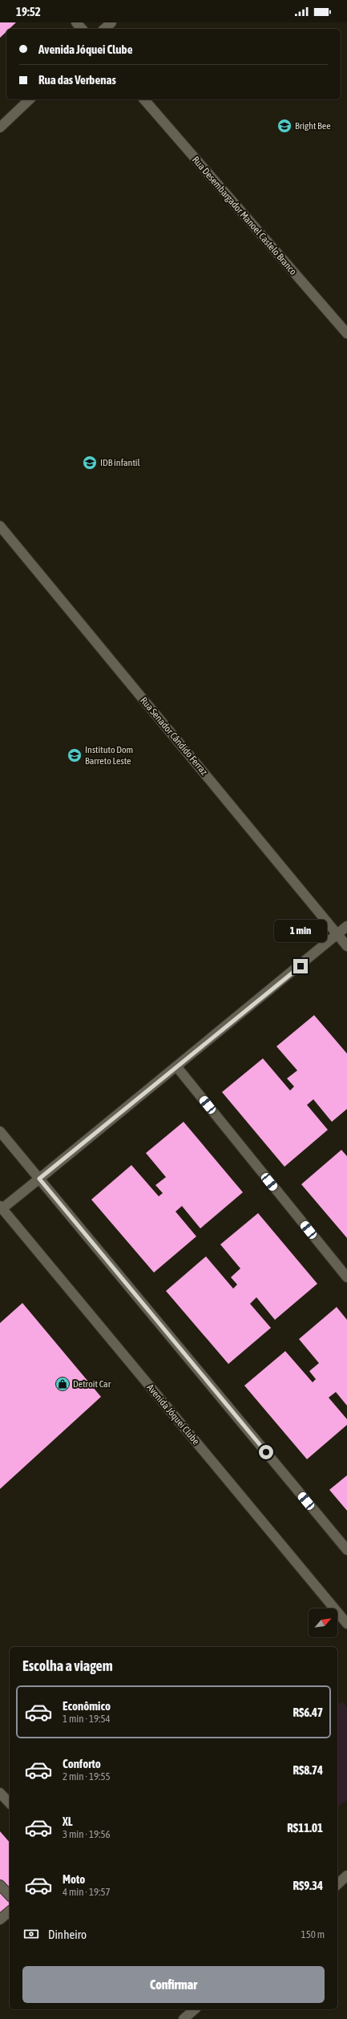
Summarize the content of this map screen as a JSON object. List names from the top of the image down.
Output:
{
  "streets": {
    "street": ["Rua Desembargador Manoel Castelo Branco", "Rua Senador Cândido Ferraz", "Avenida Jóquei Clube"]
  },
  "places": {
    "school or university": ["Bright Bee", "IDB infantil", "Instituto Dom Barreto Leste"],
    "shop": ["Detroit Car"]
  },
  "north": "top right",
  "page": {
    "status": "19:52",
    "banner": ["Avenida Jóquei Clube", "Rua das Verbenas"],
    "bubble": "1 min",
    "heading": "Escolha a viagem",
    "list": [
      {
        "name": "Econômico",
        "note": "1 min · 19:54",
        "value": "R$6.47"
      },
      {
        "name": "Conforto",
        "note": "2 min · 19:55",
        "value": "R$8.74"
      },
      {
        "name": "XL",
        "note": "3 min · 19:56",
        "value": "R$11.01"
      },
      {
        "name": "Moto",
        "note": "4 min · 19:57",
        "value": "R$9.34"
      }
    ],
    "pay": ["Dinheiro", "150 m"],
    "buttons": "Confirmar"
  }
}
